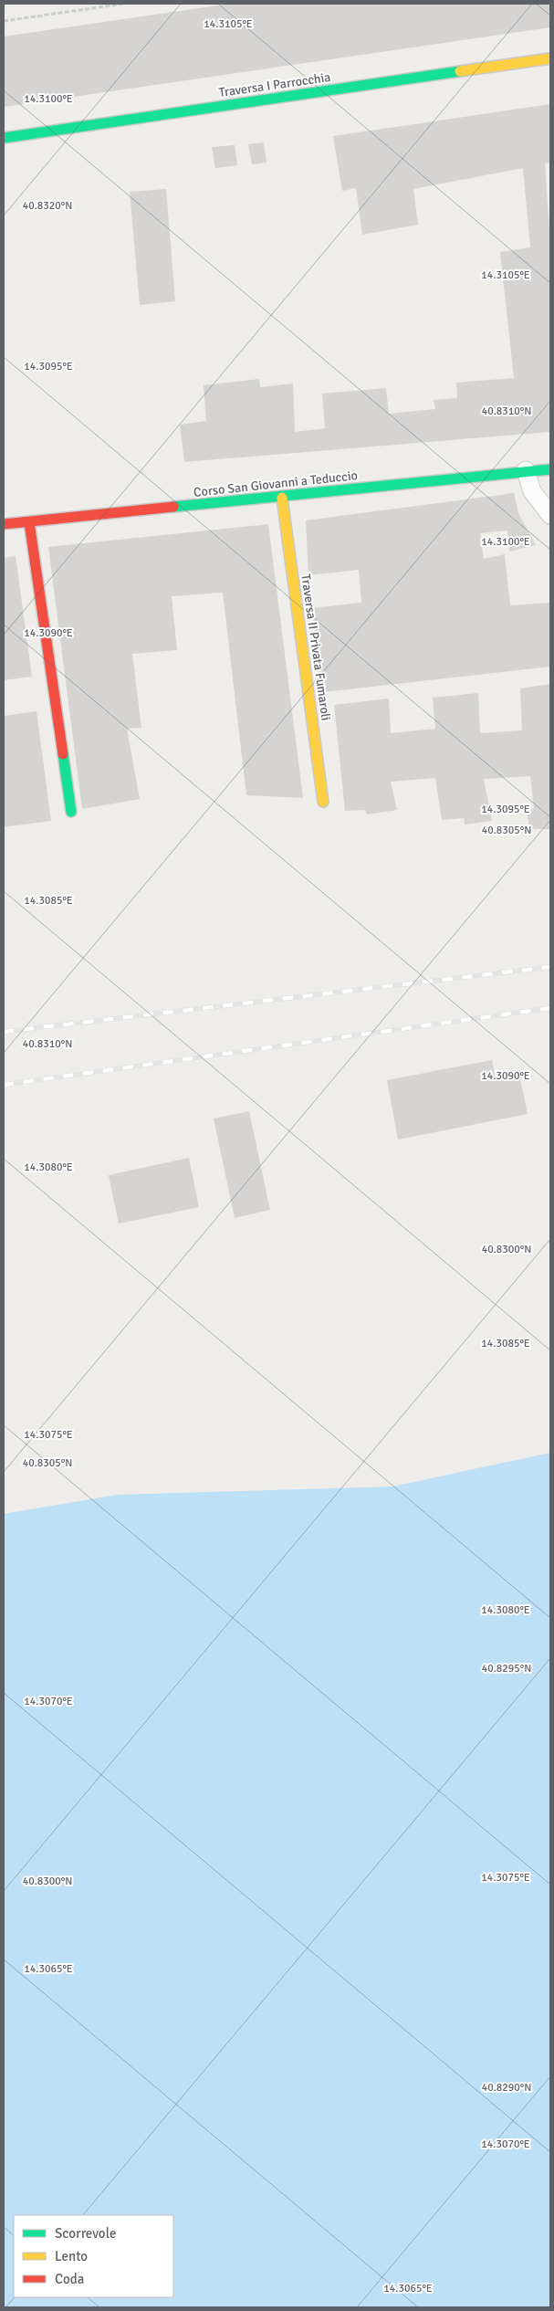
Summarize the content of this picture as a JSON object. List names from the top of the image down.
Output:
{
  "streets": {
    "street": ["Traversa I Parrocchia", "Corso San Giovanni a Teduccio", "Traversa II Privata Fumaroli"]
  },
  "crossings": [
    ["Corso San Giovanni a Teduccio", "Traversa II Privata Fumaroli"]
  ],
  "legend": ["Scorrevole", "Lento", "Coda"],
  "coordinates": [
    "14.3105°E",
    "14.3100°E",
    "40.8320°N",
    "14.3095°E",
    "40.8310°N",
    "14.3090°E",
    "40.8305°N",
    "14.3085°E",
    "14.3080°E",
    "40.8300°N",
    "14.3075°E",
    "40.8295°N",
    "14.3070°E",
    "14.3065°E",
    "40.8290°N"
  ]
}
